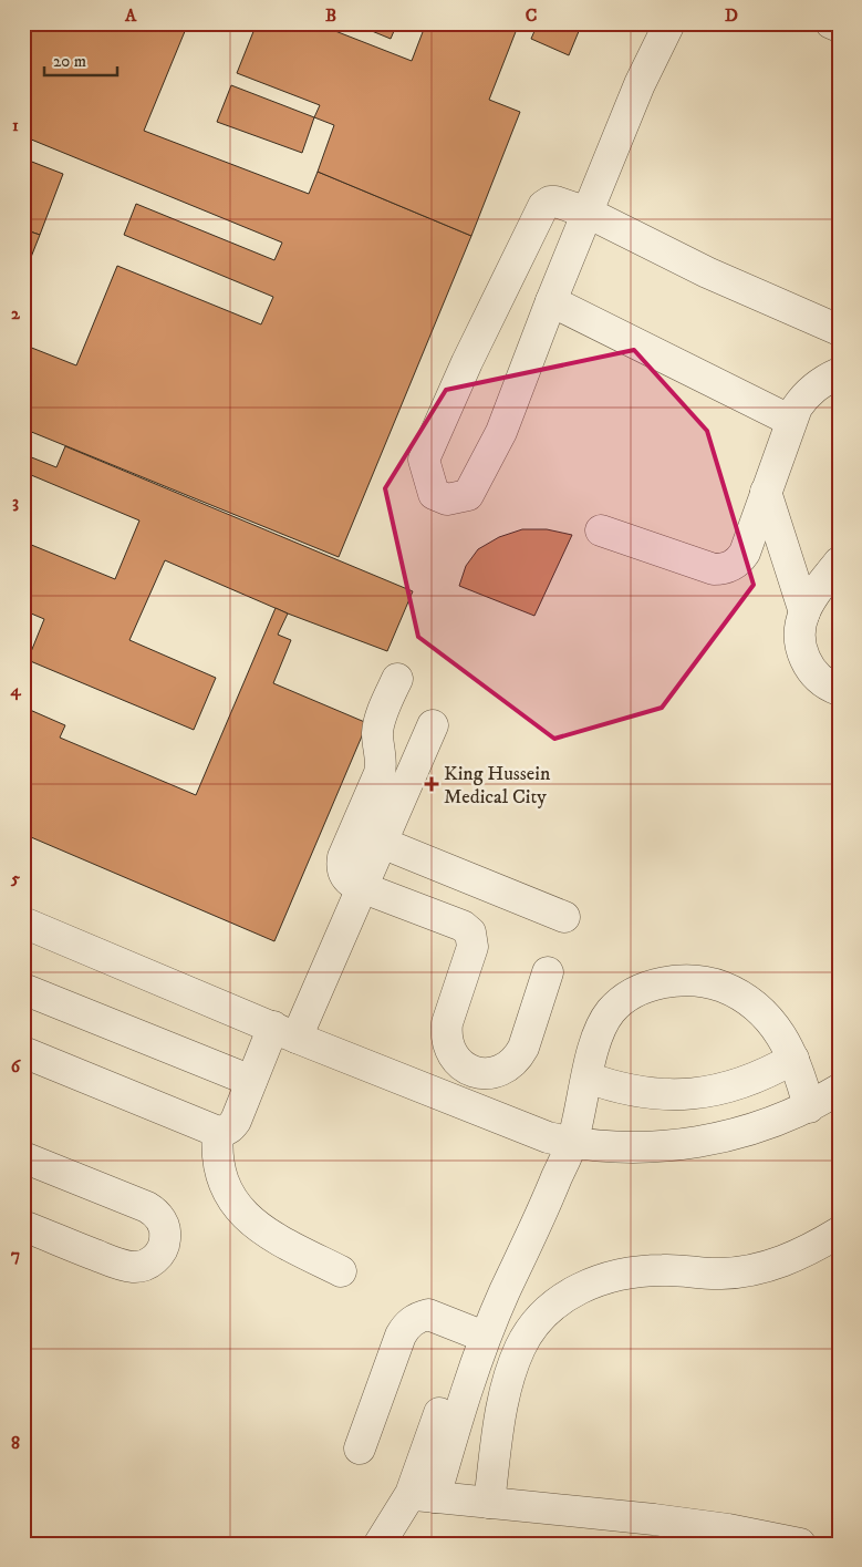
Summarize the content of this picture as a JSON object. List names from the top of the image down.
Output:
{
  "places": {
    "health": ["King Hussein Medical City"]
  },
  "scale_bar": "20 m",
  "grid": {
    "columns": [
      "A",
      "B",
      "C",
      "D"
    ],
    "rows": [
      "1",
      "2",
      "3",
      "4",
      "5",
      "6",
      "7",
      "8"
    ]
  }
}
